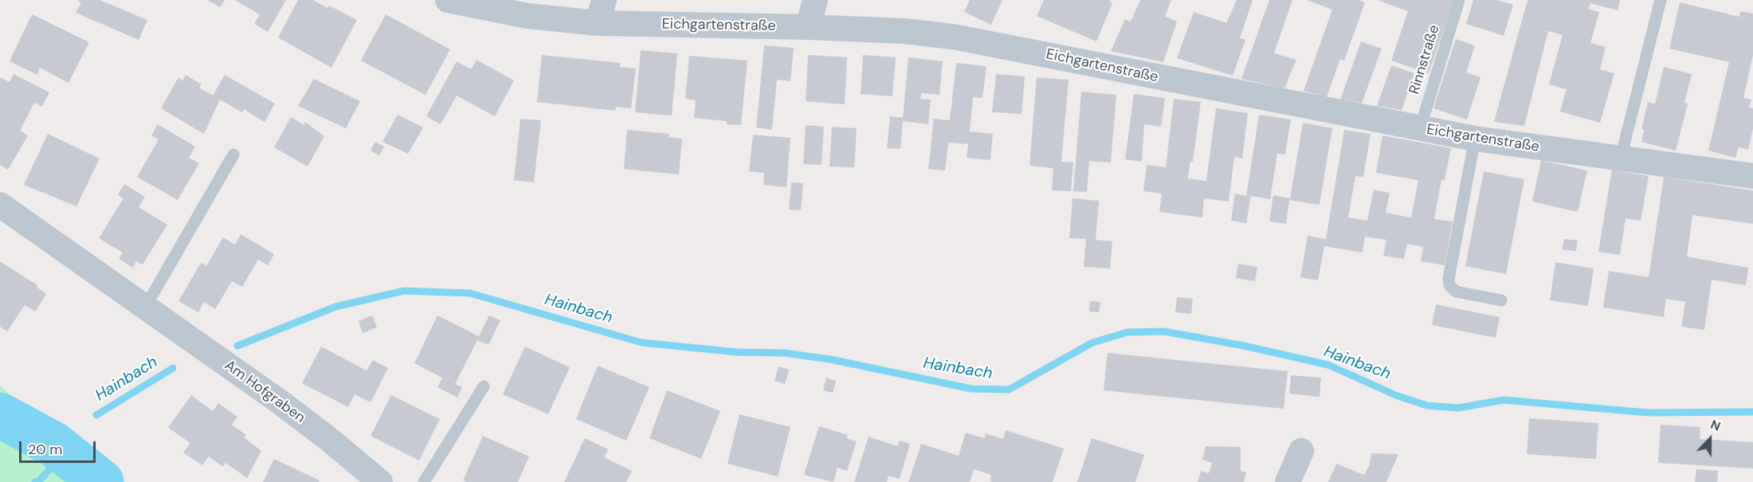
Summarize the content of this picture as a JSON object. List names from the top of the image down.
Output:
{
  "streets": {
    "street": ["Eichgartenstraße", "Am Hofgraben"],
    "lane": ["Rinnstraße"]
  },
  "crossings": [
    ["Eichgartenstraße", "Rinnstraße"]
  ],
  "water": ["Hainbach"],
  "scale_bar": "20 m",
  "north": "top"
}
